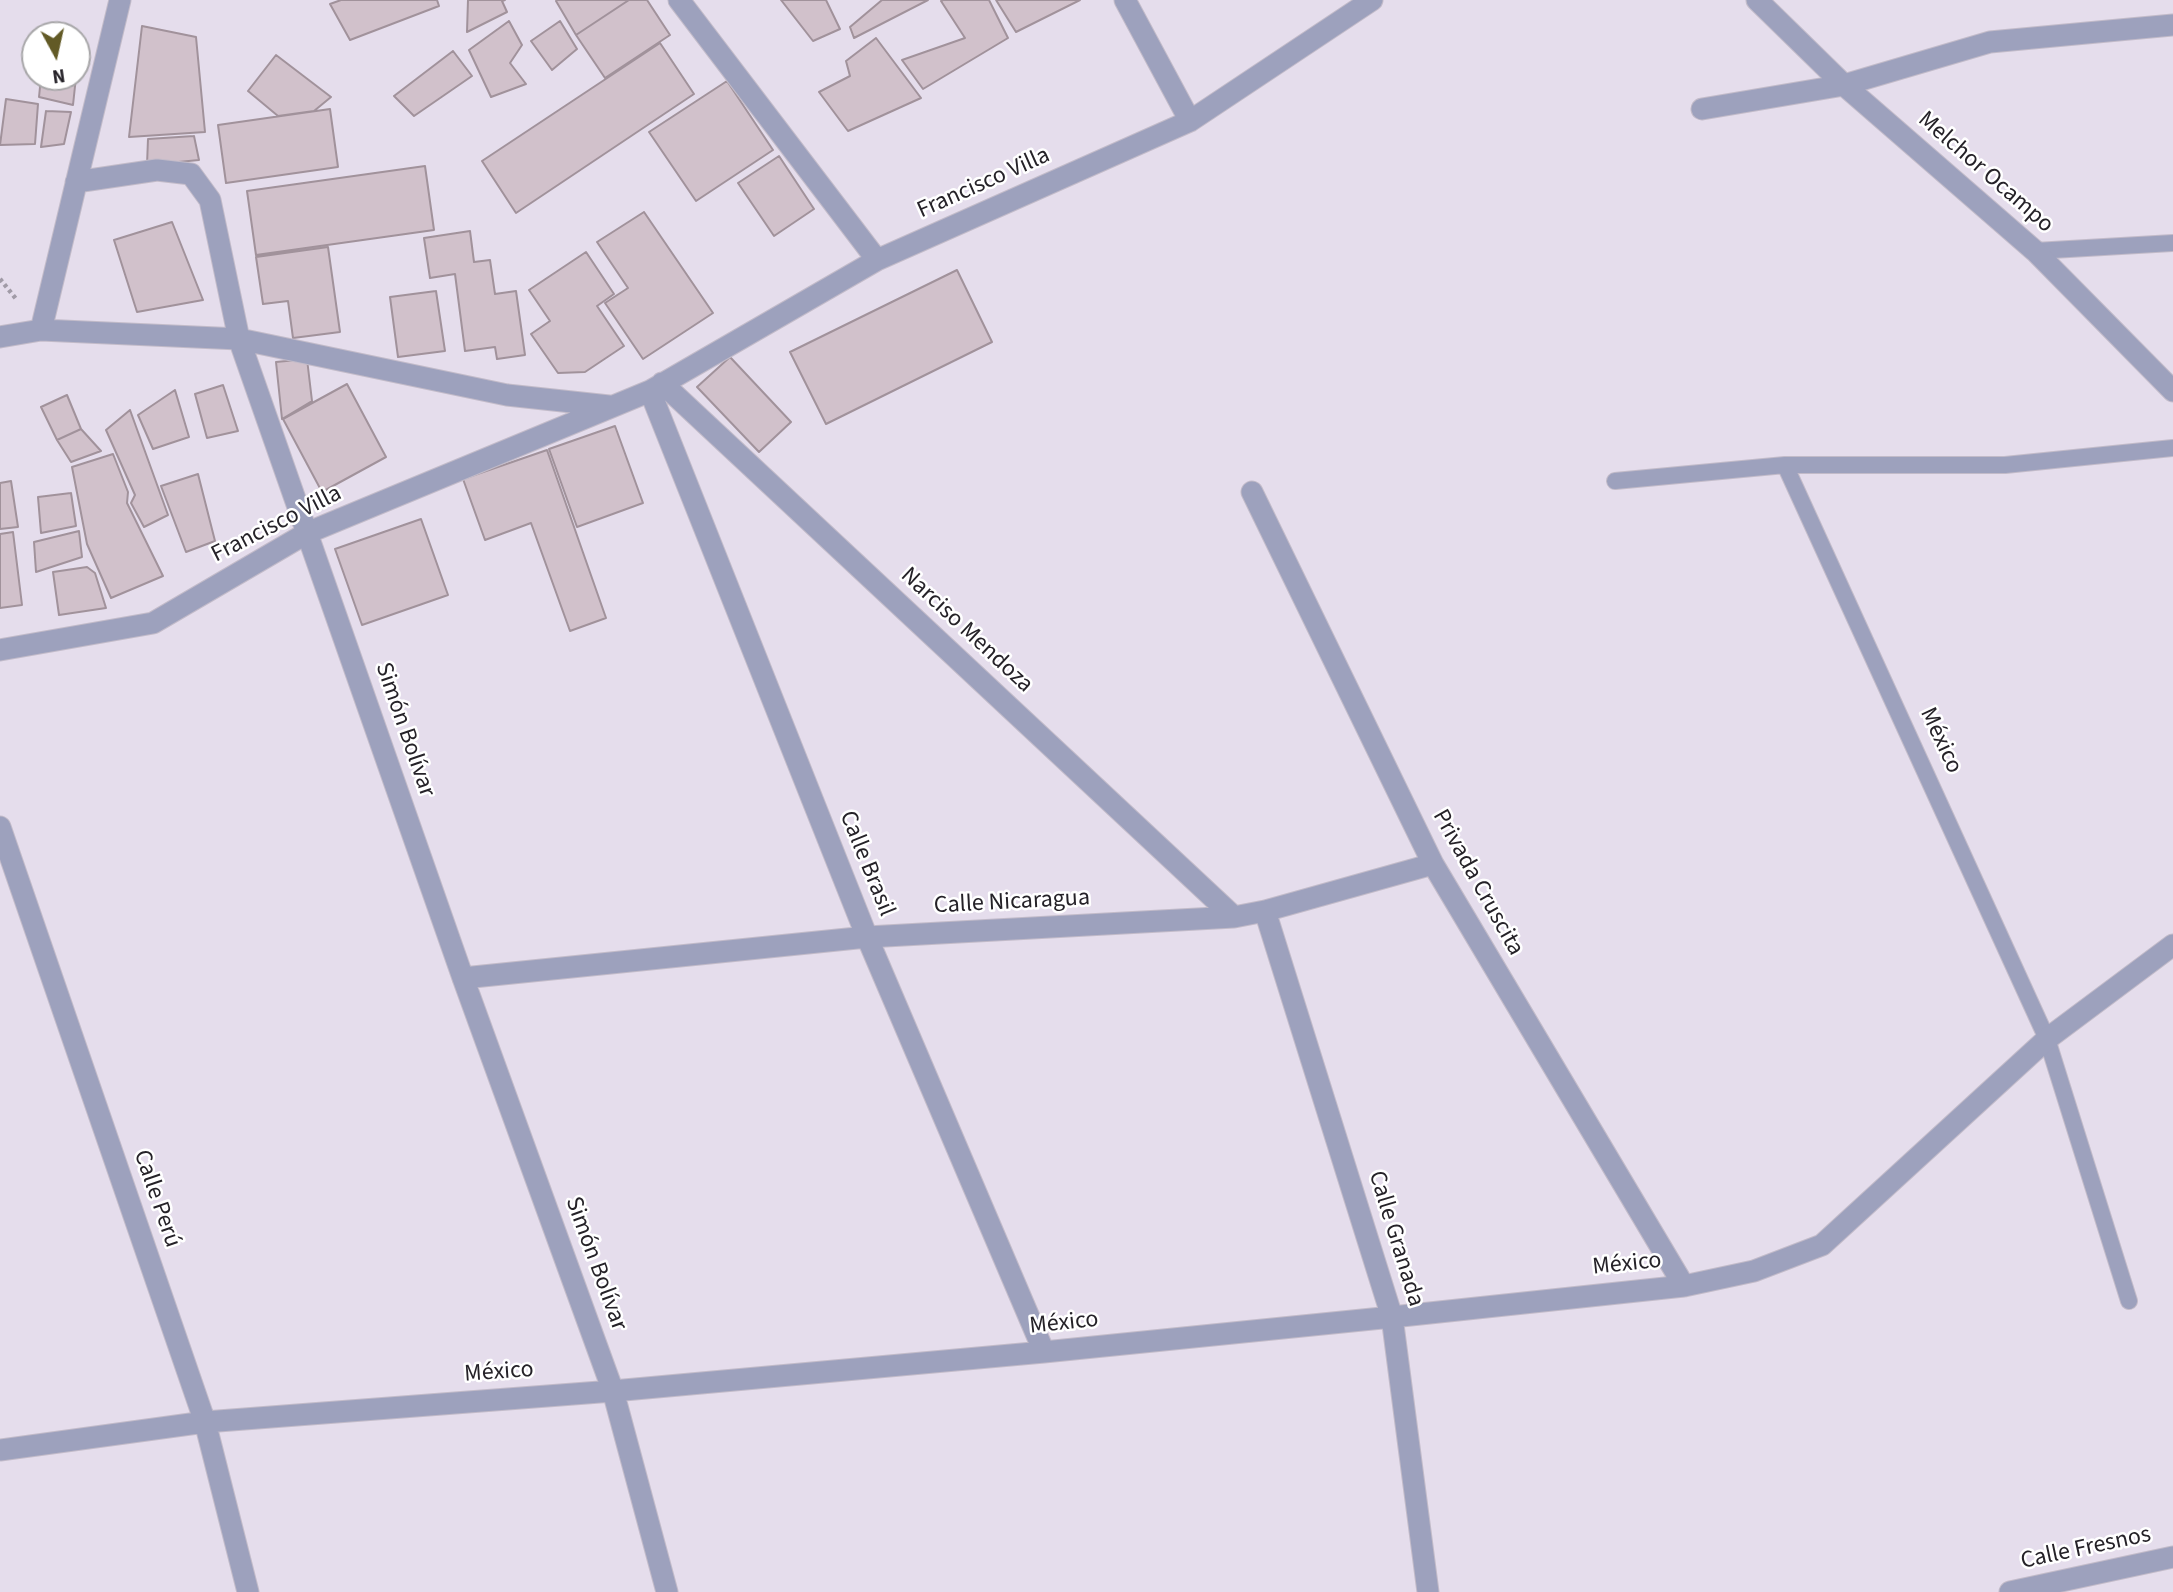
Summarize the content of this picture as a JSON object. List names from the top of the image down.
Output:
{
  "streets": {
    "street": [
      "Melchor Ocampo",
      "Francisco Villa",
      "Narciso Mendoza",
      "Simón Bolívar",
      "México",
      "Calle Brasil",
      "Privada Cruscita",
      "Calle Nicaragua",
      "Calle Perú",
      "Calle Granada",
      "Calle Fresnos"
    ]
  },
  "crossings": [
    ["Francisco Villa", "Narciso Mendoza"],
    ["Francisco Villa", "Simón Bolívar"],
    ["Francisco Villa", "Calle Brasil"],
    ["Narciso Mendoza", "Calle Brasil"],
    ["Narciso Mendoza", "Calle Nicaragua"],
    ["Simón Bolívar", "México"],
    ["Simón Bolívar", "Calle Nicaragua"],
    ["México", "Calle Brasil"],
    ["México", "Privada Cruscita"],
    ["México", "Calle Perú"],
    ["México", "Calle Granada"],
    ["Calle Brasil", "Calle Nicaragua"],
    ["Privada Cruscita", "Calle Nicaragua"],
    ["Calle Nicaragua", "Calle Granada"]
  ],
  "north": "bottom"
}
